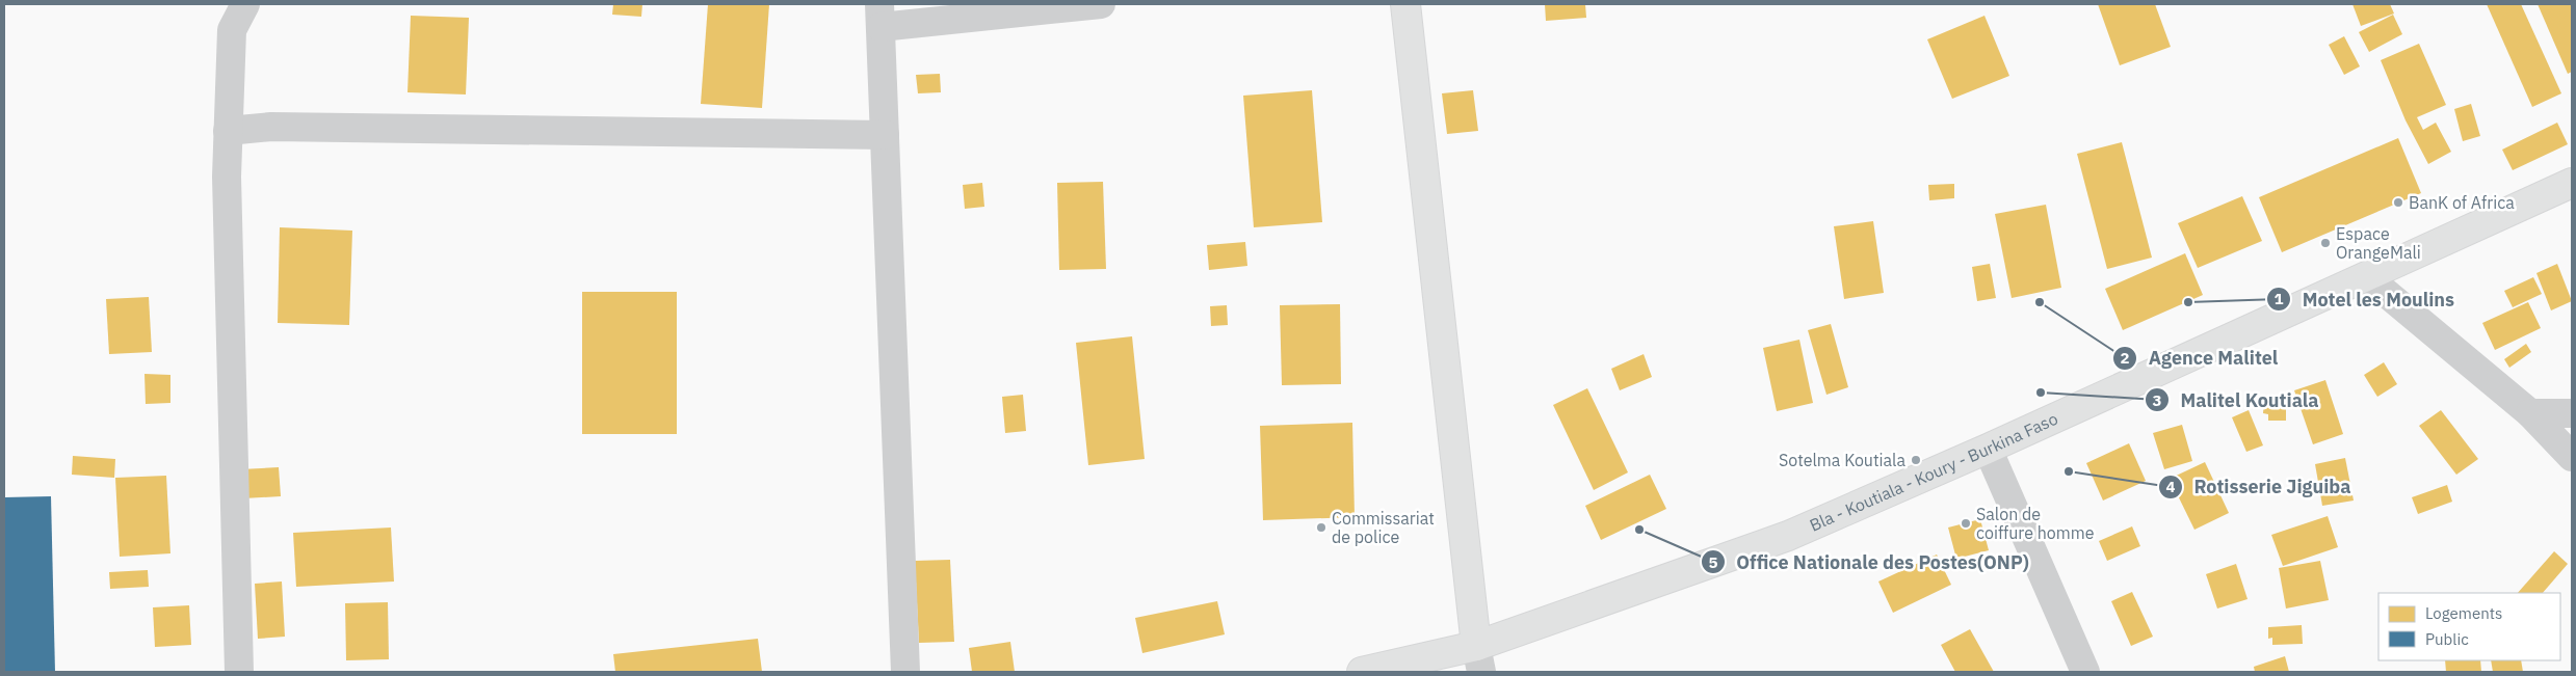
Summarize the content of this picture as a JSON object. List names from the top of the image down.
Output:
{
  "streets": {
    "main road": ["Bla - Koutiala - Koury - Burkina Faso"]
  },
  "places": [
    "BanK of Africa",
    "Espace OrangeMali",
    "Agence Malitel",
    "Motel les Moulins",
    "Malitel Koutiala",
    "Sotelma Koutiala",
    "Rotisserie Jiguiba",
    "Salon de coiffure homme",
    "Commissariat de police",
    "Office Nationale des Postes(ONP)"
  ],
  "legend": ["Logements", "Public"]
}
